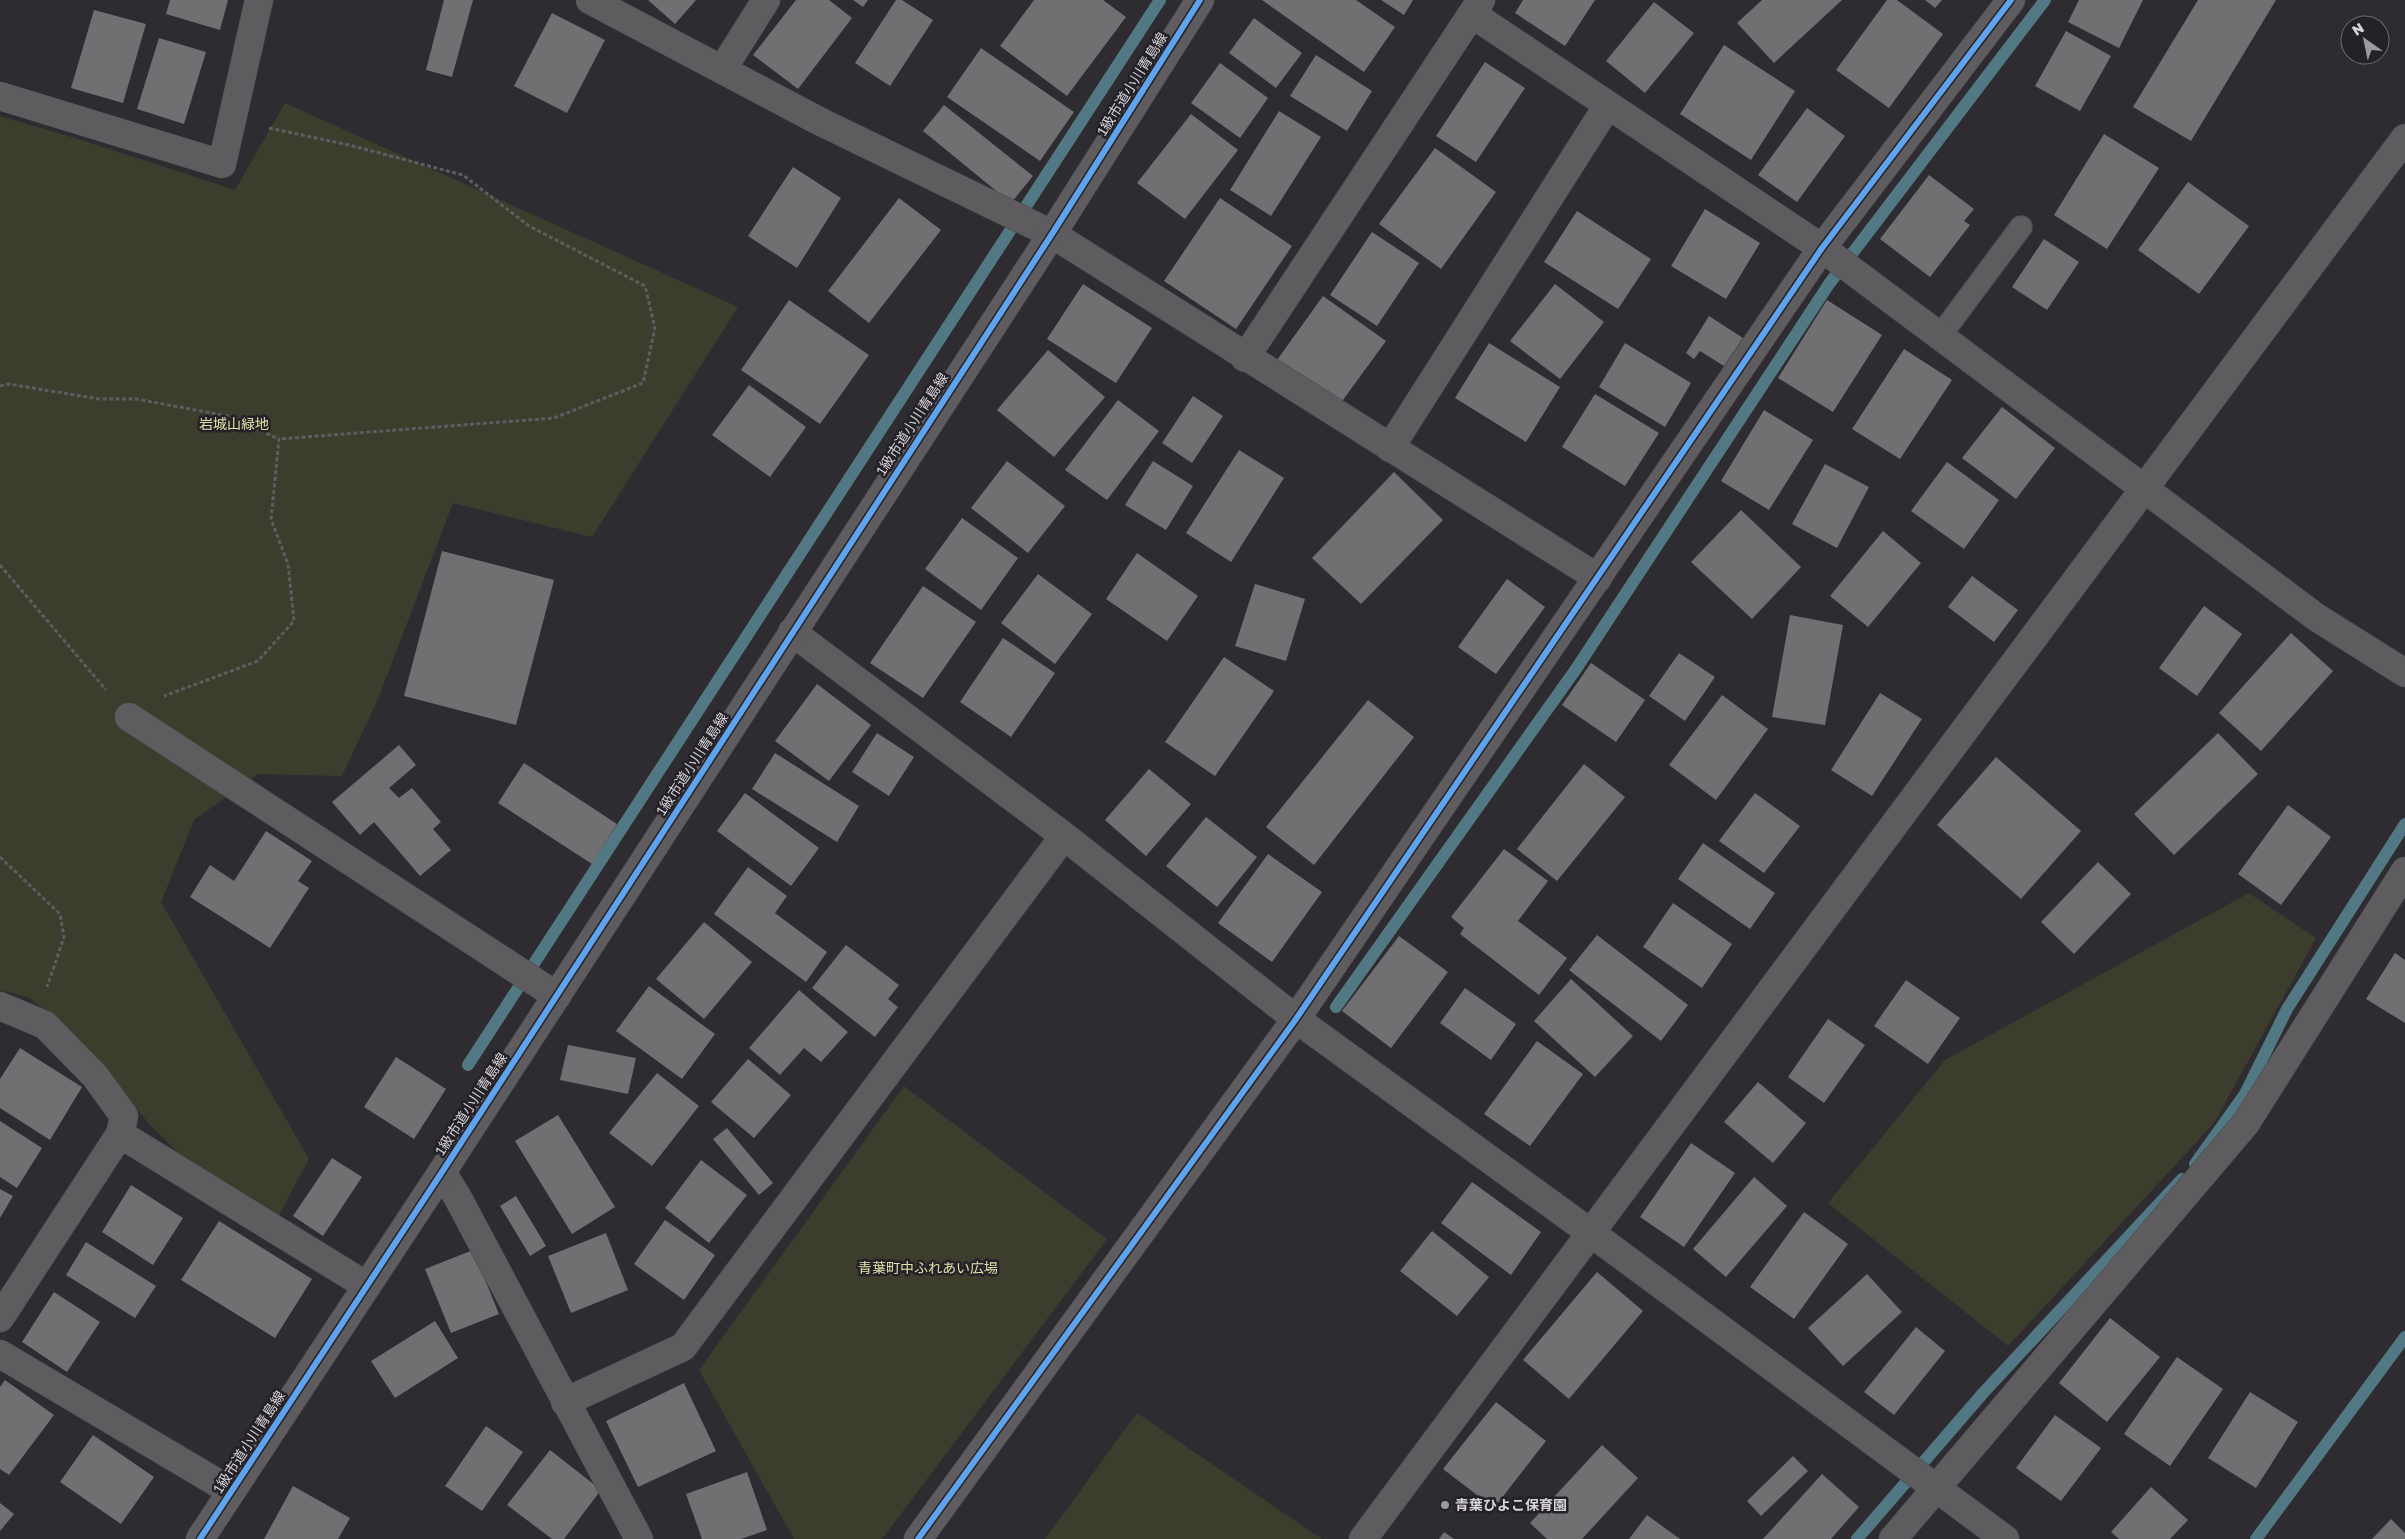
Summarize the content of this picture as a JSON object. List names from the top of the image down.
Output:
{
  "streets": {
    "street": ["1級市道小川青島線"]
  },
  "parks": ["岩城山緑地", "青葉町中ふれあい広場"],
  "places": ["青葉ひよこ保育園"],
  "north": "top left"
}
